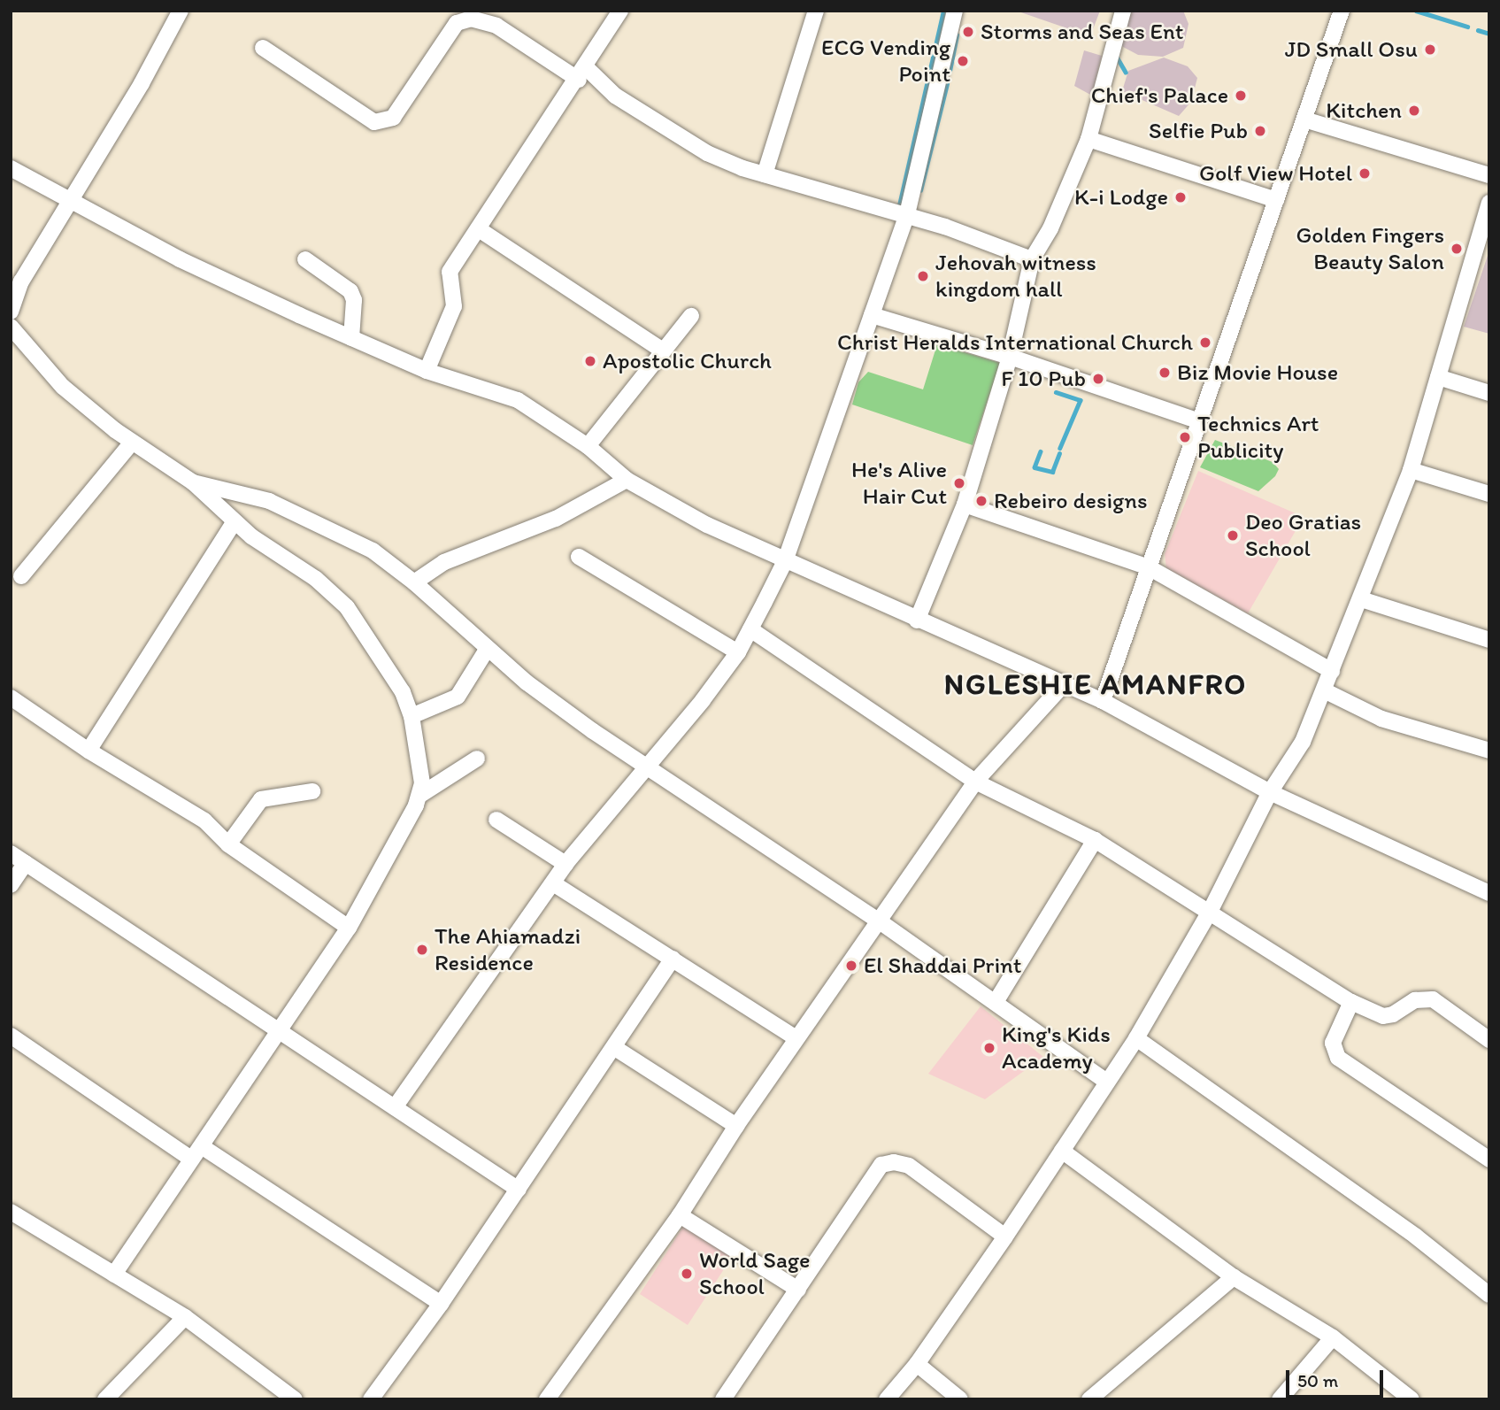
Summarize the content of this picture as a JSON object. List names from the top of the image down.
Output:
{
  "districts": ["NGLESHIE AMANFRO"],
  "places": [
    "Storms and Seas Ent",
    "JD Small Osu",
    "ECG Vending Point",
    "Chief's Palace",
    "Kitchen",
    "Selfie Pub",
    "Golf View Hotel",
    "K-i Lodge",
    "Golden Fingers Beauty Salon",
    "Jehovah witness kingdom hall",
    "Christ Heralds International Church",
    "Apostolic Church",
    "Biz Movie House",
    "F 10 Pub",
    "Technics Art Publicity",
    "He's Alive Hair Cut",
    "Rebeiro designs",
    "Deo Gratias School",
    "The Ahiamadzi Residence",
    "El Shaddai Print",
    "King's Kids Academy",
    "World Sage School"
  ],
  "scale_bar": "50 m"
}
